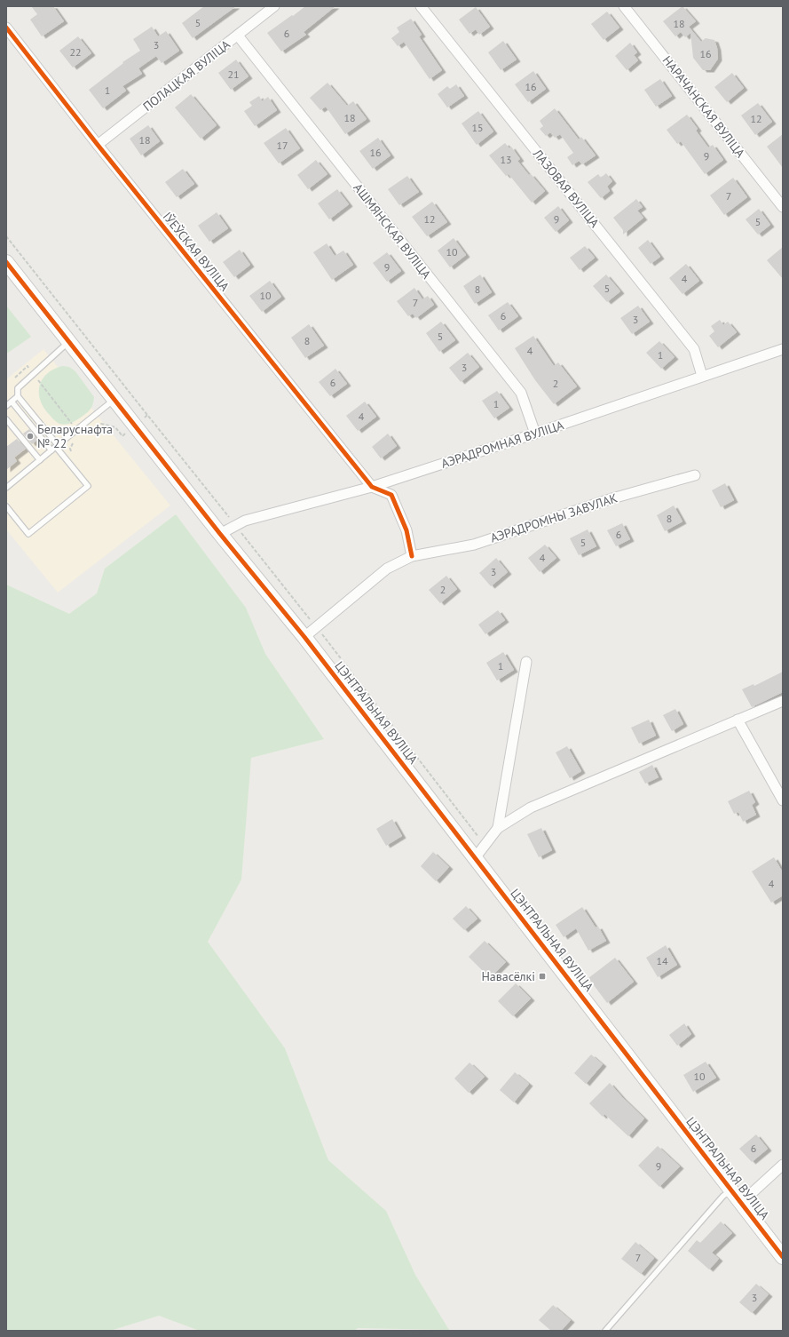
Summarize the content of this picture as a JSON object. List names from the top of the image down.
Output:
{
  "streets": {
    "main road": ["ЦЭНТРАЛЬНАЯ ВУЛІЦА"],
    "street": [
      "ПОЛАЦКАЯ ВУЛІЦА",
      "НАРАЧАНСКАЯ ВУЛІЦА",
      "ЛАЗОВАЯ ВУЛІЦА",
      "АШМЯНСКАЯ ВУЛІЦА",
      "ІЎЕЎСКАЯ ВУЛІЦА",
      "АЭРАДРОМНАЯ ВУЛІЦА",
      "АЭРАДРОМНЫ ЗАВУЛАК"
    ]
  },
  "crossings": [
    ["ПОЛАЦКАЯ ВУЛІЦА", "АШМЯНСКАЯ ВУЛІЦА"],
    ["ПОЛАЦКАЯ ВУЛІЦА", "ІЎЕЎСКАЯ ВУЛІЦА"],
    ["ЛАЗОВАЯ ВУЛІЦА", "АЭРАДРОМНАЯ ВУЛІЦА"],
    ["АШМЯНСКАЯ ВУЛІЦА", "АЭРАДРОМНАЯ ВУЛІЦА"],
    ["ІЎЕЎСКАЯ ВУЛІЦА", "АЭРАДРОМНАЯ ВУЛІЦА"],
    ["АЭРАДРОМНАЯ ВУЛІЦА", "ЦЭНТРАЛЬНАЯ ВУЛІЦА"],
    ["АЭРАДРОМНЫ ЗАВУЛАК", "ЦЭНТРАЛЬНАЯ ВУЛІЦА"]
  ],
  "places": {
    "other": ["Беларуснафта № 22"],
    "transit": ["Навасёлкі"]
  },
  "house_numbers": [
    "5",
    "18",
    "6",
    "3",
    "22",
    "16",
    "21",
    "16",
    "1",
    "18",
    "12",
    "15",
    "18",
    "17",
    "16",
    "9",
    "13",
    "7",
    "12",
    "9",
    "5",
    "10",
    "9",
    "4",
    "5",
    "8",
    "10",
    "7",
    "6",
    "3",
    "5",
    "8",
    "4",
    "1",
    "3",
    "6",
    "2",
    "1",
    "4",
    "8",
    "6",
    "5",
    "4",
    "3",
    "2",
    "1",
    "4",
    "14",
    "10",
    "6",
    "9",
    "7",
    "3"
  ]
}
